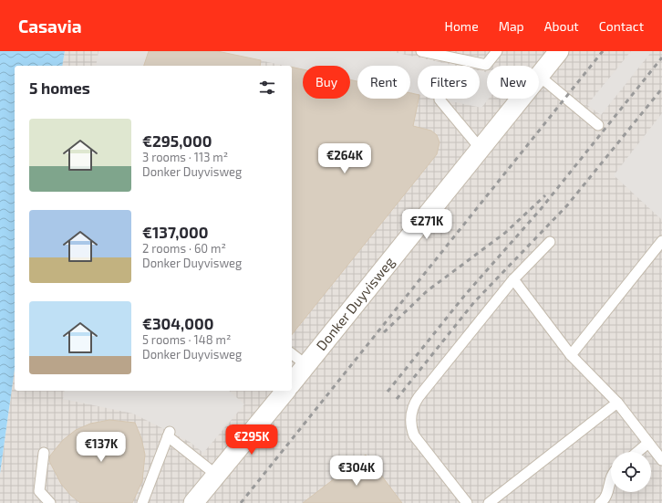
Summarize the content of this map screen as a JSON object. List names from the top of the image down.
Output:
{
  "streets": {
    "street": ["Donker Duyvisweg"]
  },
  "page": {
    "header": "Casavia",
    "nav": [
      "Home",
      "Map",
      "About",
      "Contact"
    ],
    "chip": [
      "Buy",
      "Rent",
      "Filters",
      "New"
    ],
    "heading": "5 homes",
    "list": [
      {
        "name": "€295,000",
        "note": "3 rooms · 113 m² · Donker Duyvisweg"
      },
      {
        "name": "€137,000",
        "note": "2 rooms · 60 m² · Donker Duyvisweg"
      },
      {
        "name": "€304,000",
        "note": "5 rooms · 148 m² · Donker Duyvisweg"
      }
    ],
    "price": [
      "€264K",
      "€271K",
      "€295K",
      "€137K",
      "€304K"
    ]
  }
}
